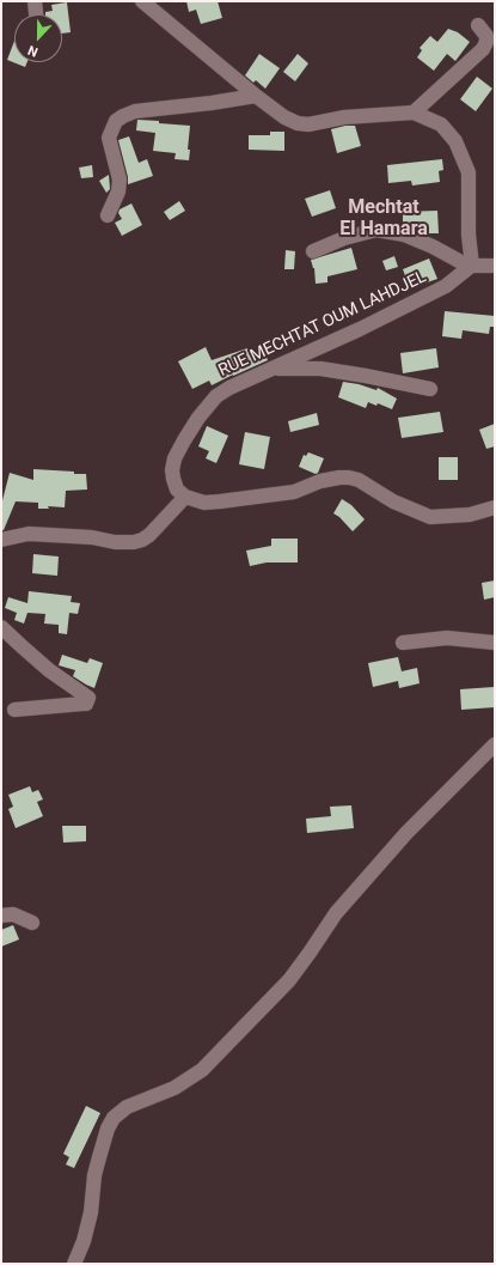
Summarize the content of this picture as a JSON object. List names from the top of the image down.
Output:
{
  "streets": {
    "street": ["RUE MECHTAT OUM LAHDJEL"]
  },
  "districts": ["Mechtat El Hamara"],
  "north": "bottom"
}
